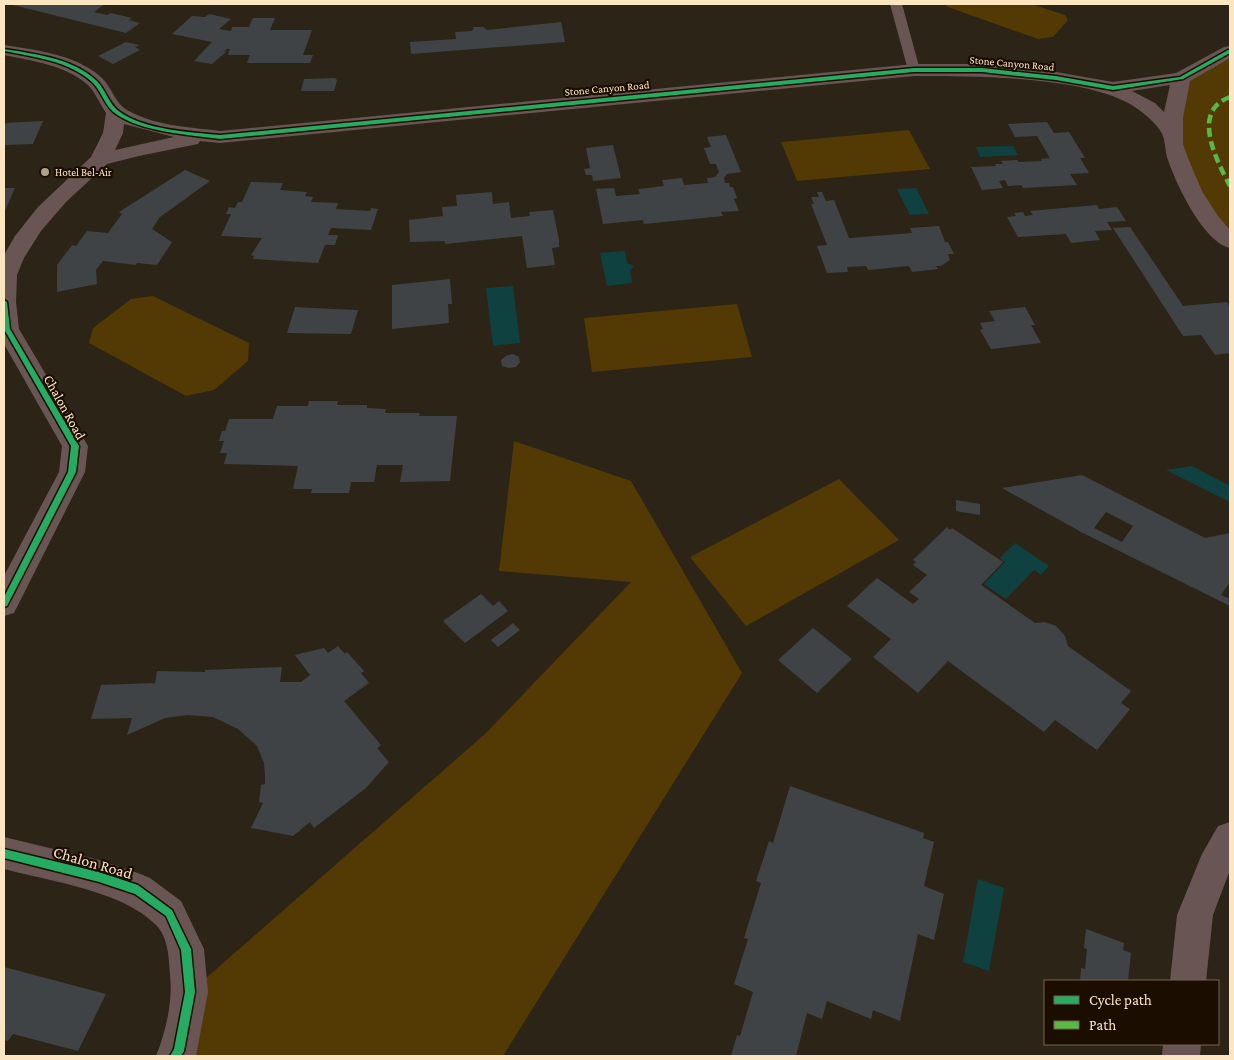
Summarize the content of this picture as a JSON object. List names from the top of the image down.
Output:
{
  "streets": {
    "street": ["Stone Canyon Road", "Chalon Road"]
  },
  "crossings": [
    ["Stone Canyon Road", "Chalon Road"]
  ],
  "places": ["Hotel Bel-Air"],
  "legend": ["Cycle path", "Path"]
}
